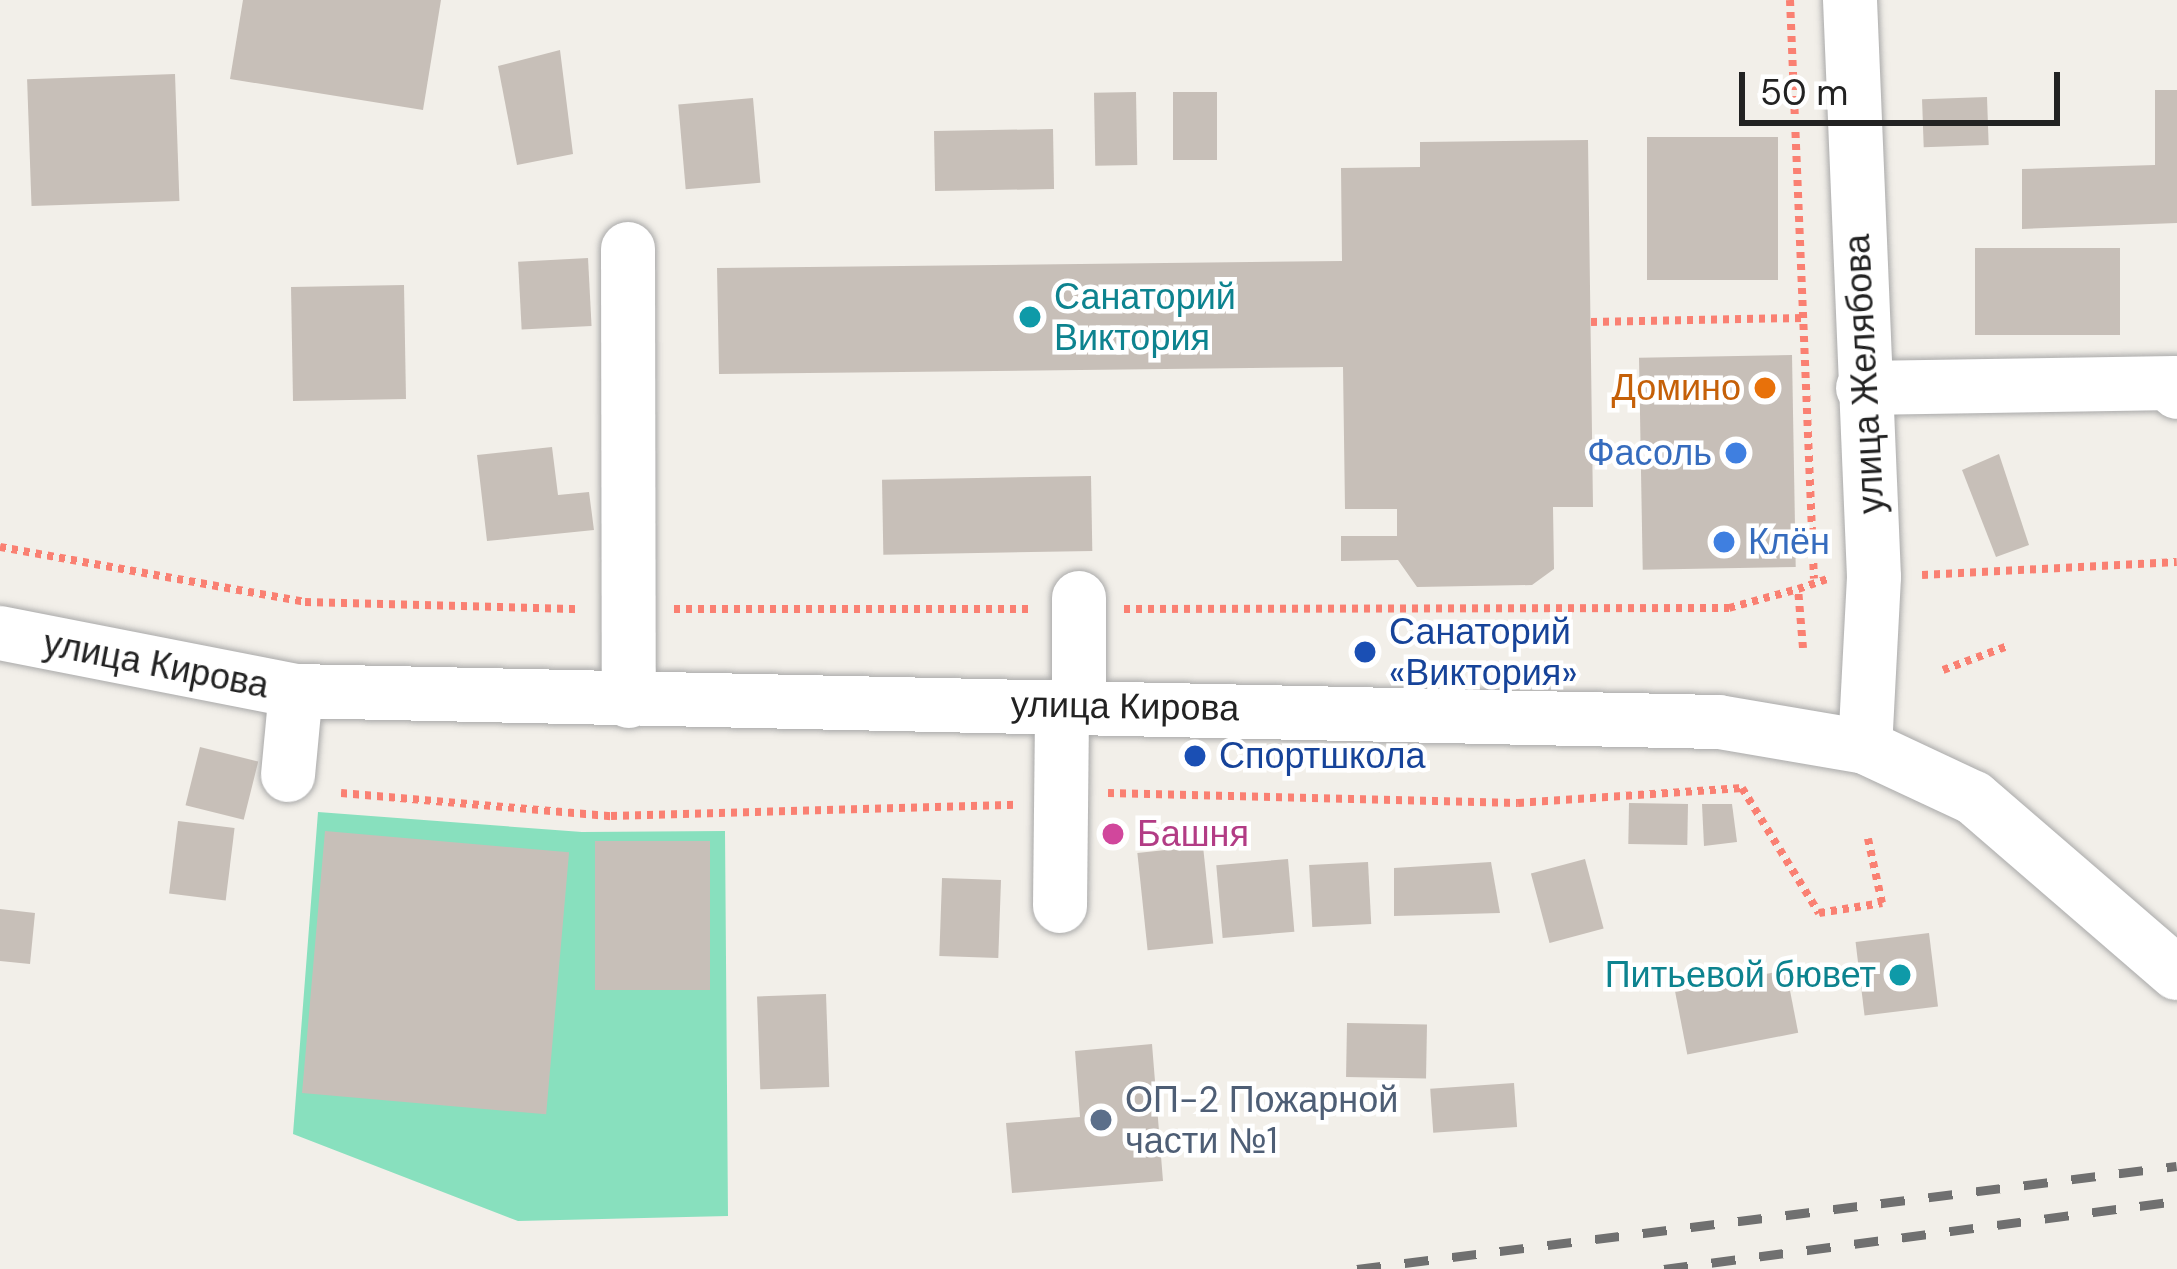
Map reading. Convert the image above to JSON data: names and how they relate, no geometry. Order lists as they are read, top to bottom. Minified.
{"streets":{"street":["улица Желябова","улица Кирова"]},"crossings":[["улица Желябова","улица Кирова"]],"places":["Санаторий Виктория","Домино","Фасоль","Клён","Санаторий «Виктория»","Спортшкола","Башня","Питьевой бювет","ОП-2 Пожарной части №1"],"scale_bar":"50 m"}
